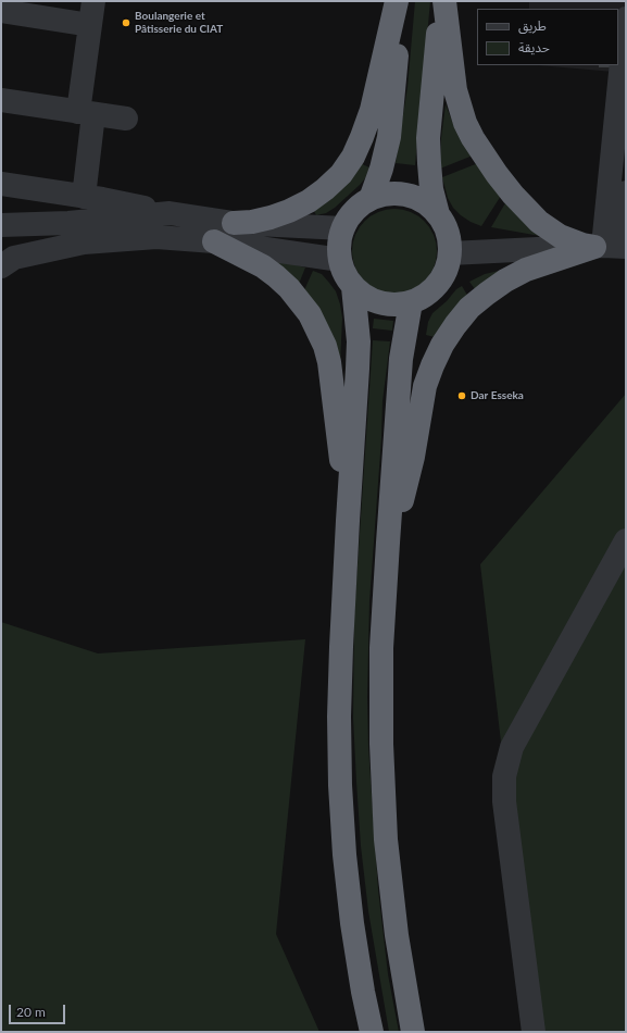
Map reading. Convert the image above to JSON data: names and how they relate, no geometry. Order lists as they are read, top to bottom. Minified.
{"places":["Boulangerie et Pâtisserie du CIAT","Dar Esseka"],"legend":["طريق","حديقة"],"scale_bar":"20 m"}
